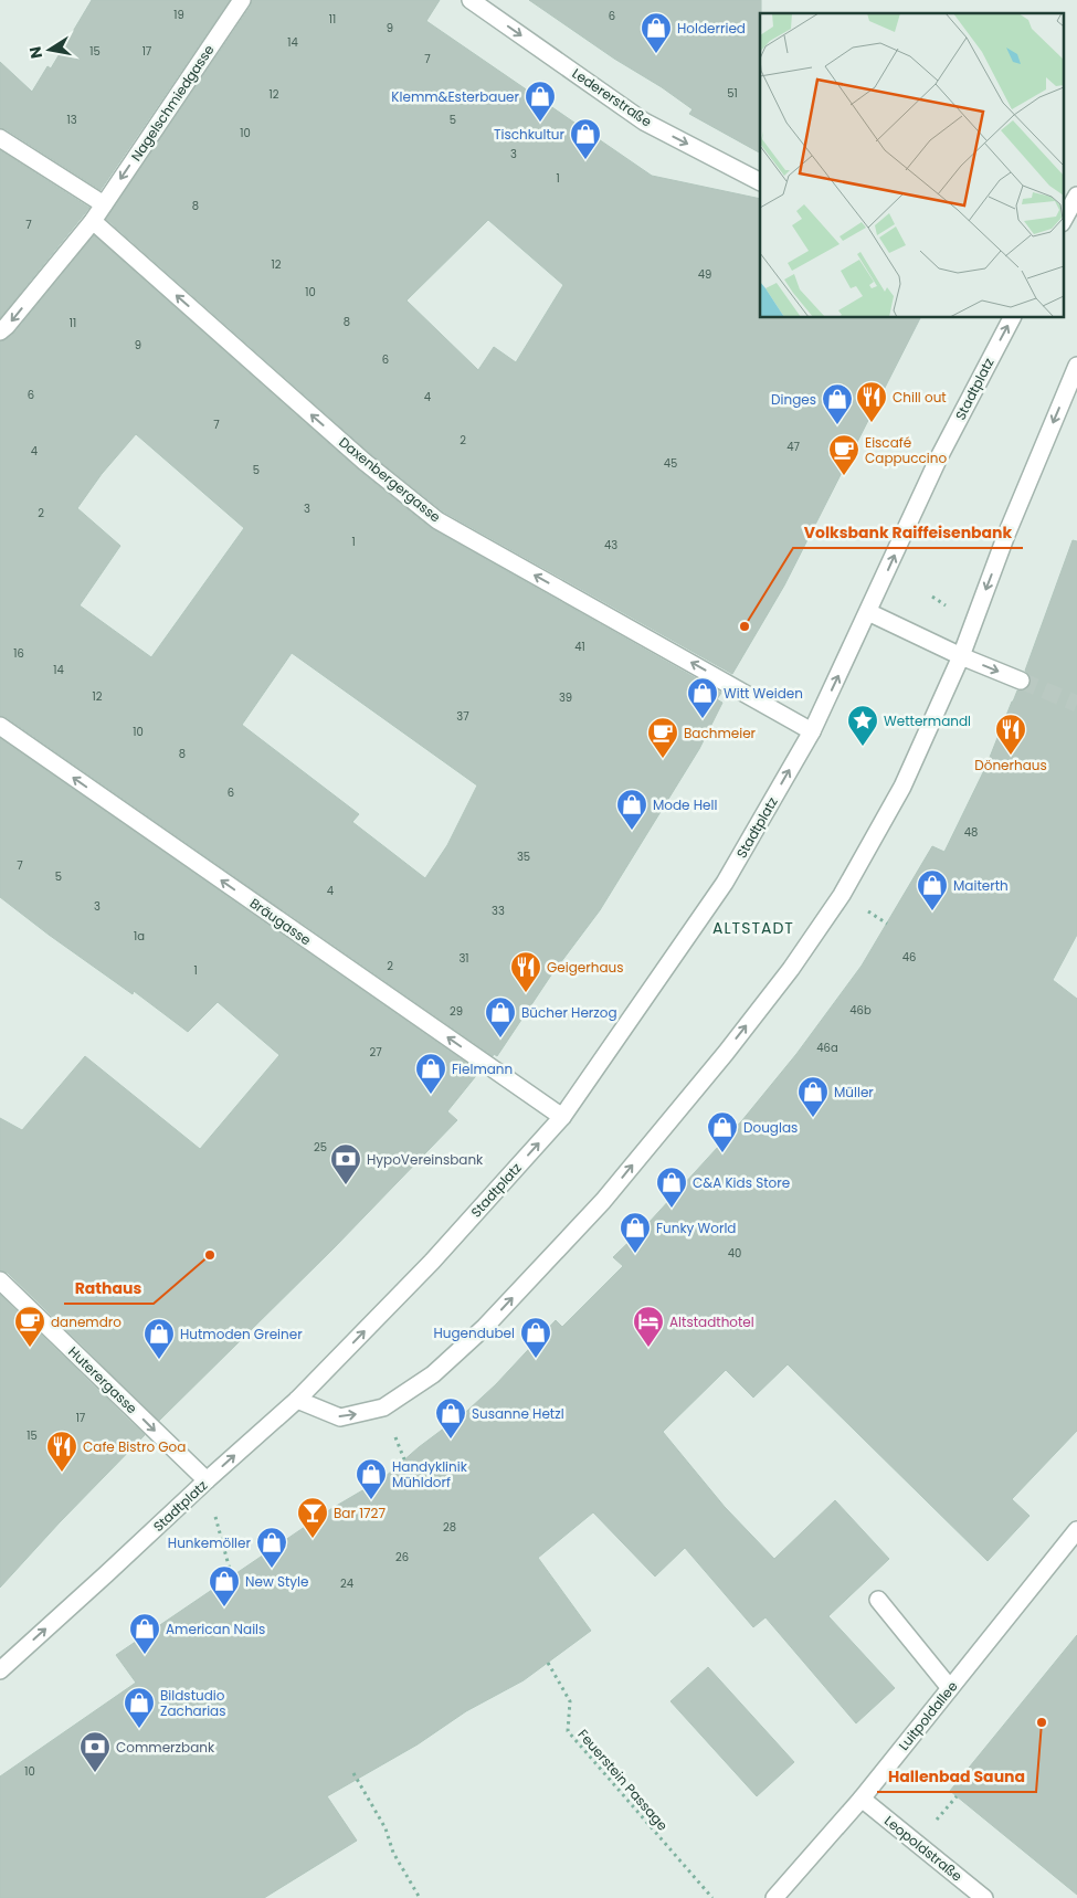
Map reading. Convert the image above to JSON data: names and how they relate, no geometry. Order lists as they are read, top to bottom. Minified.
{"streets":{"street":["Ledererstraße","Nagelschmiedgasse","Stadtplatz","Daxenbergergasse","Bräugasse","Huterergasse","Luitpoldallee","Leopoldstraße"],"path":["Feuerstein Passage"]},"crossings":[["Nagelschmiedgasse","Daxenbergergasse"],["Stadtplatz","Daxenbergergasse"],["Stadtplatz","Bräugasse"],["Stadtplatz","Huterergasse"],["Luitpoldallee","Leopoldstraße"]],"one_way":["Ledererstraße","Nagelschmiedgasse","Daxenbergergasse","Bräugasse","Huterergasse"],"districts":["ALTSTADT"],"places":{"shop":["Holderried","Klemm&Esterbauer","Tischkultur","Dinges","Witt Weiden","Mode Hell","Maiterth","Bücher Herzog","Fielmann","Müller","Douglas","C&A Kids Store","Funky World","Hugendubel","Hutmoden Greiner","Susanne Hetzl","Handyklinik Mühldorf","Hunkemöller","New Style","American Nails","Bildstudio Zacharias"],"restaurant":["Chill out","Dönerhaus","Geigerhaus","Cafe Bistro Goa"],"cafe":["Eiscafé Cappuccino","Bachmeier","danemdro"],"other":["Volksbank Raiffeisenbank","Rathaus","Hallenbad Sauna"],"place":["Wettermandl"],"bank":["HypoVereinsbank","Commerzbank"],"hotel":["Altstadthotel"],"bar":["Bar 1727"]},"house_numbers":["19","6","11","9","14","15","17","7","51","12","13","5","10","3","1","8","7","12","49","10","8","11","9","6","6","4","7","2","47","4","45","5","3","2","1","43","41","16","14","12","39","37","10","8","6","48","35","7","5","4","3","33","1a","46","31","2","1","46b","29","46a","27","25","40","17","15","28","26","24","10"],"north":"left"}
